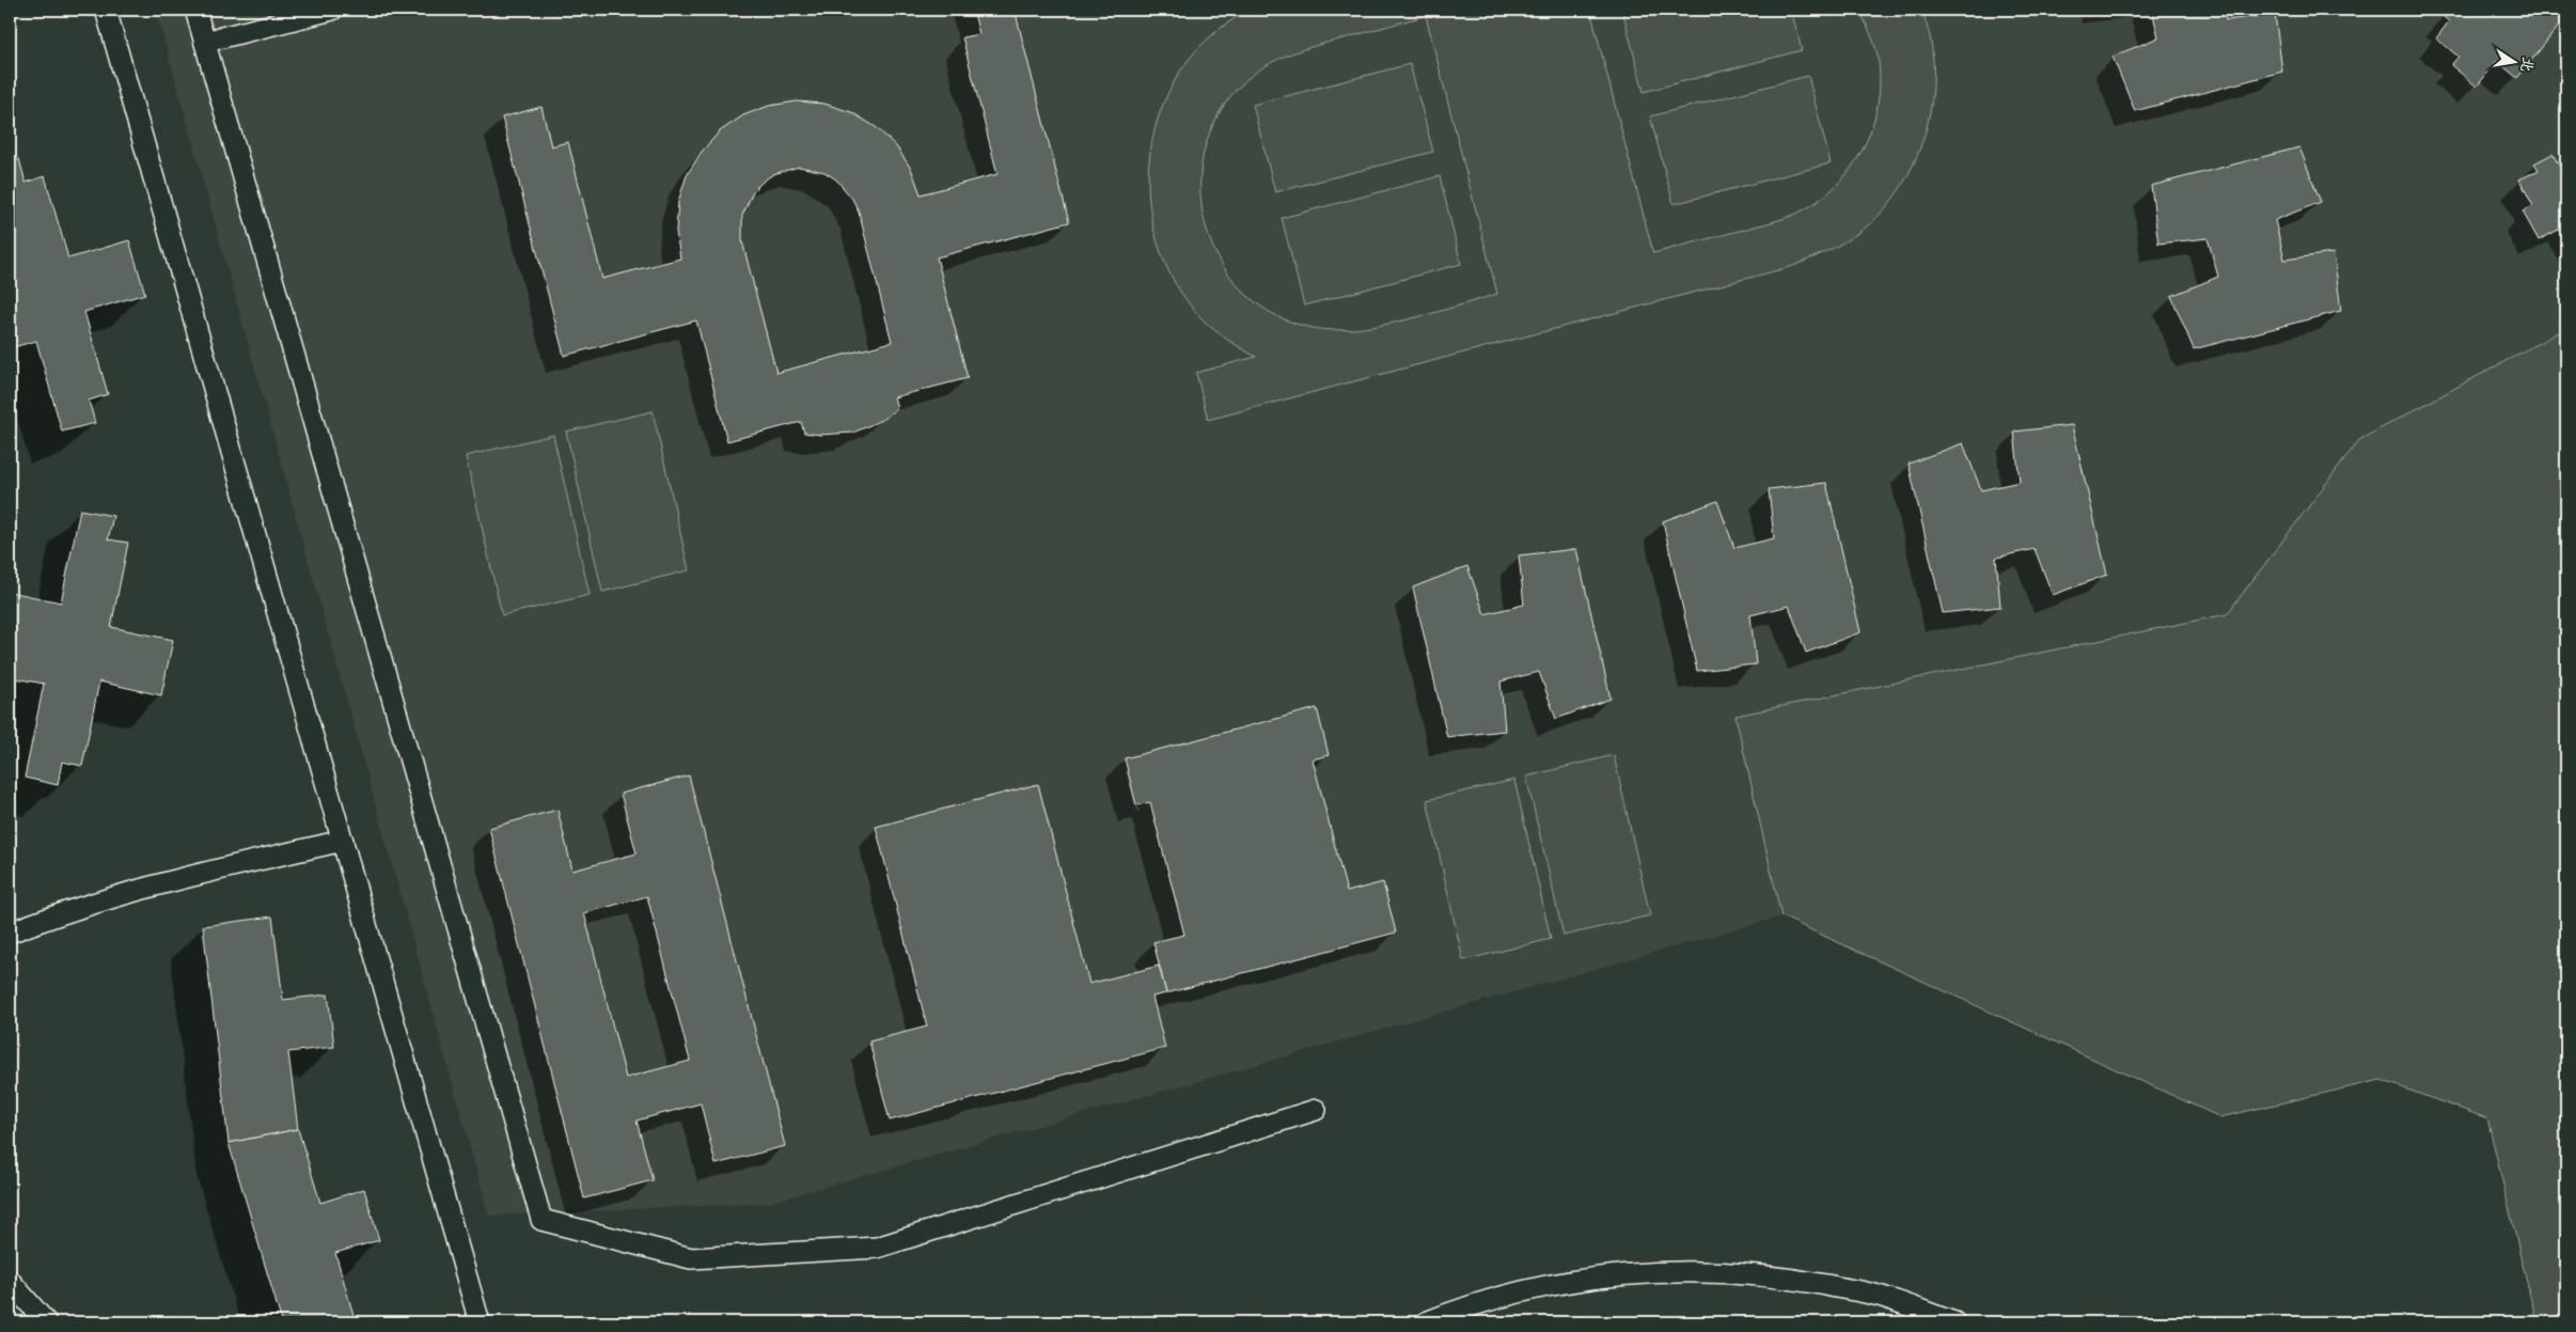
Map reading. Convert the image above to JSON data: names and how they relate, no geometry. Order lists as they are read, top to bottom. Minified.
{"north":"right"}
